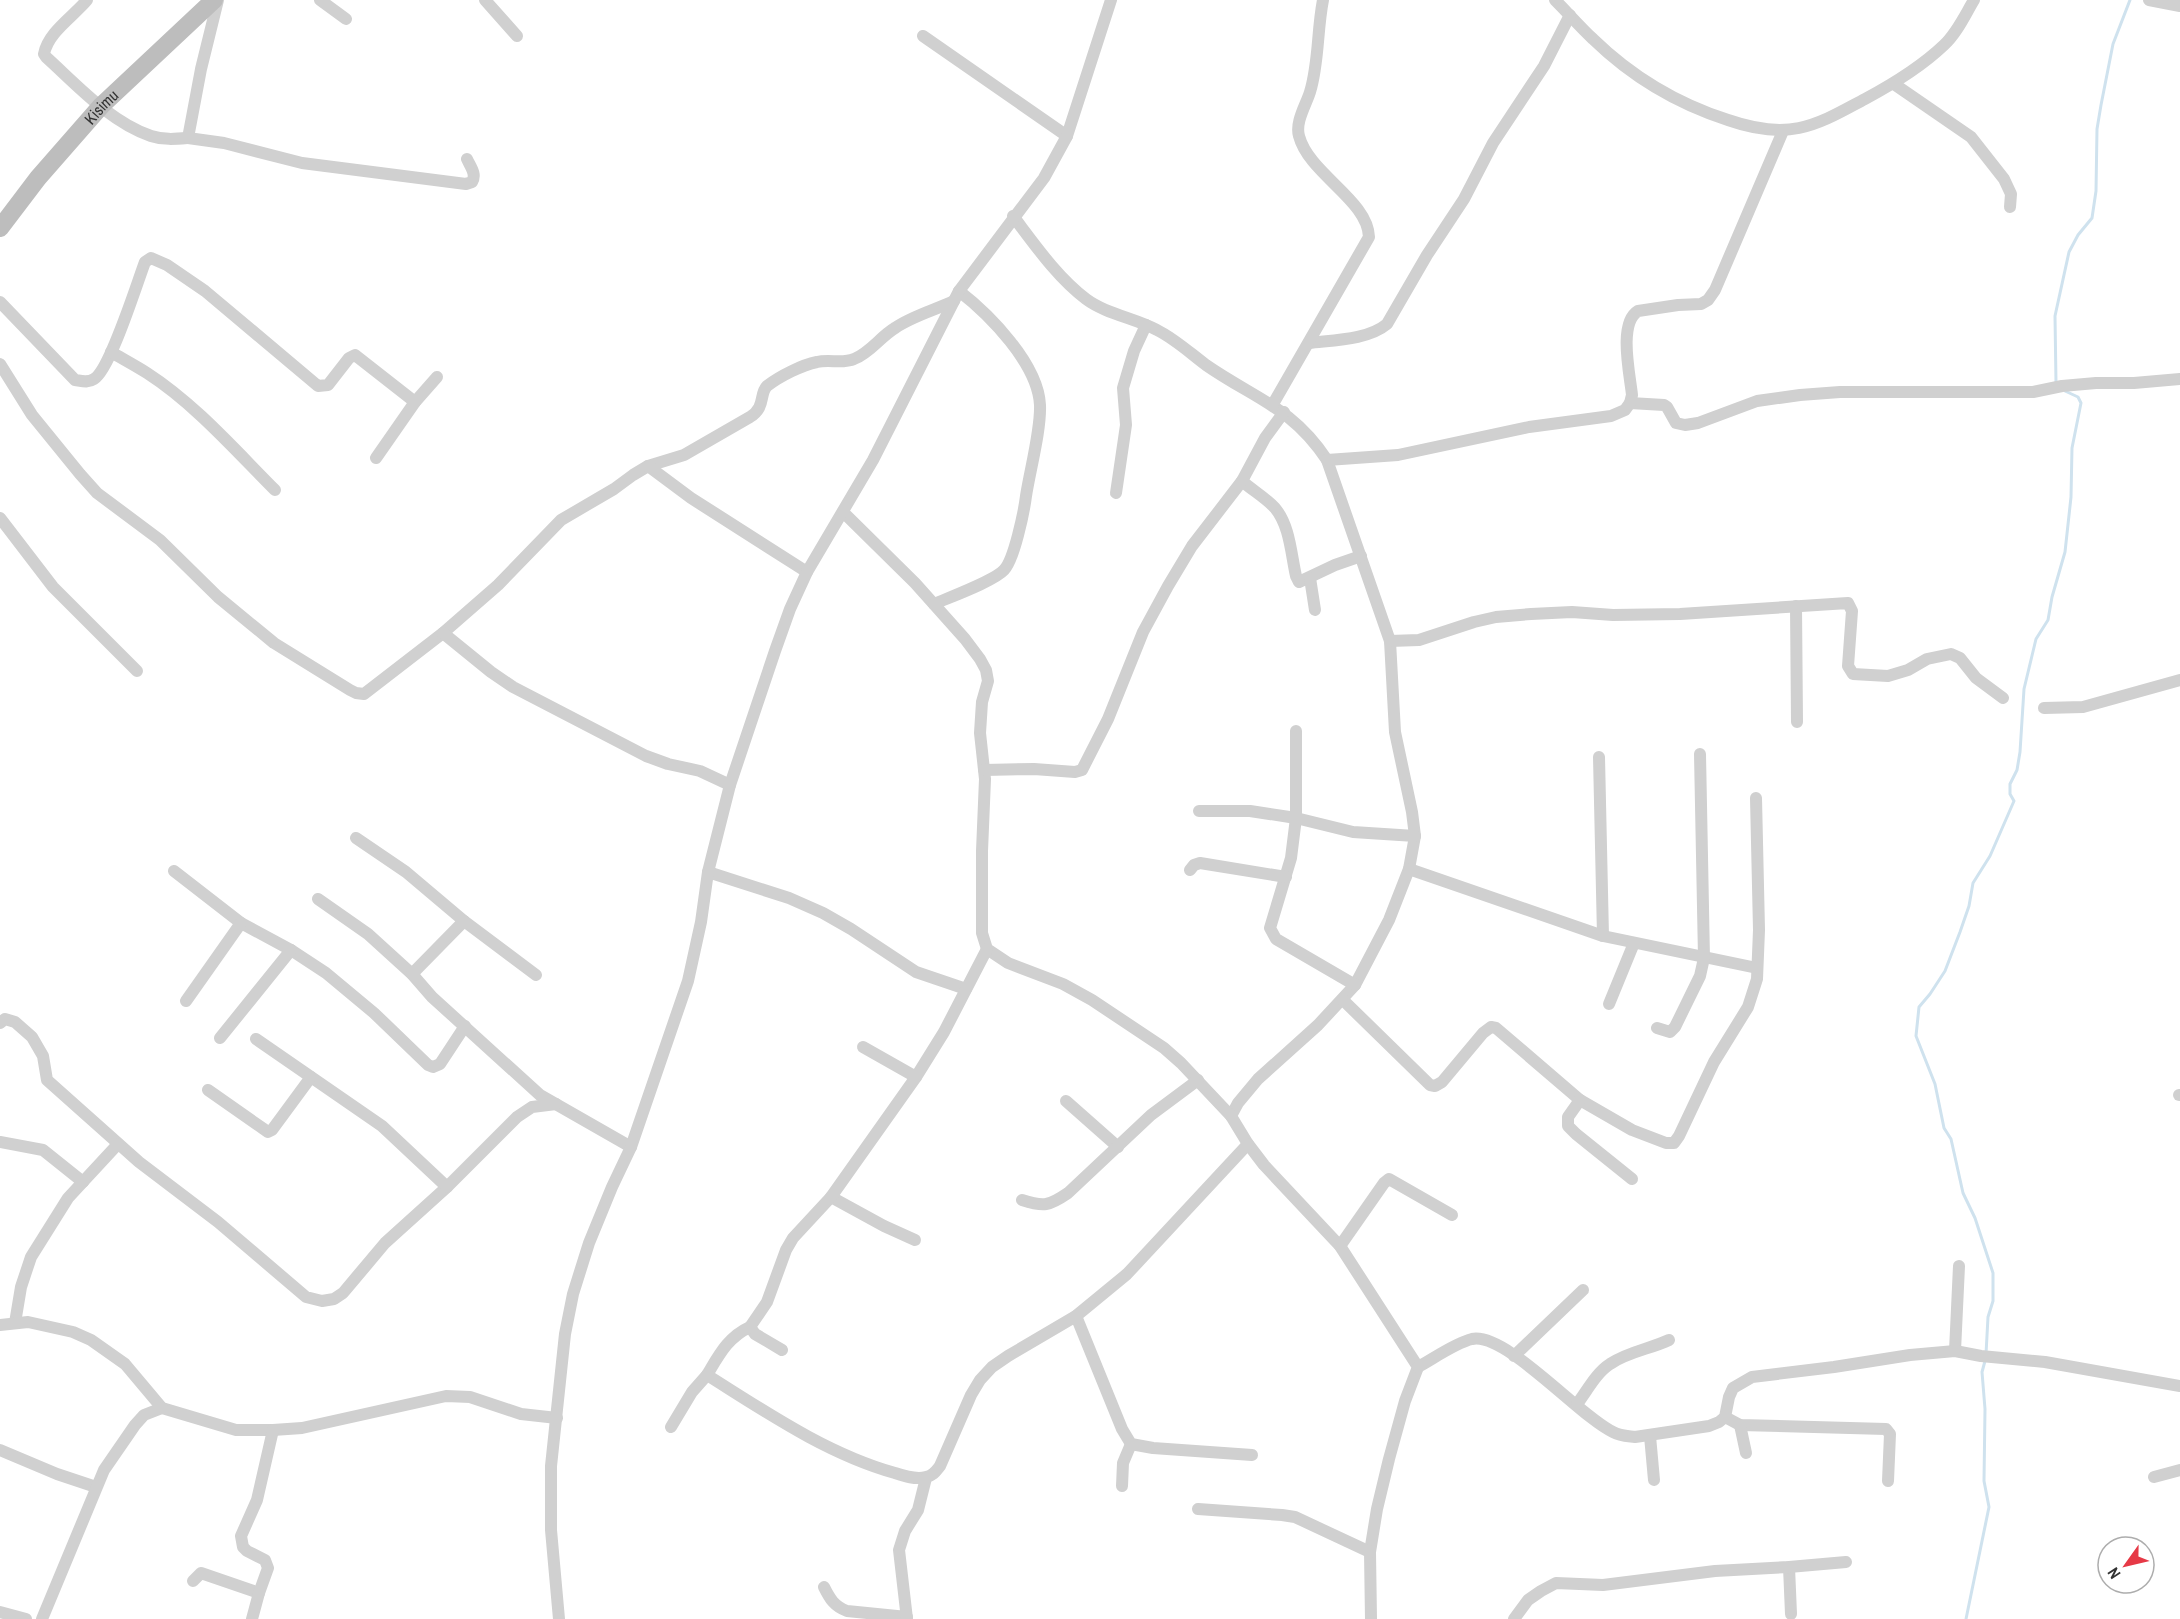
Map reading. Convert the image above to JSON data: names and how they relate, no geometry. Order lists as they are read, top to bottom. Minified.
{"streets":{"street":["Kisimu"]},"north":"bottom left"}
